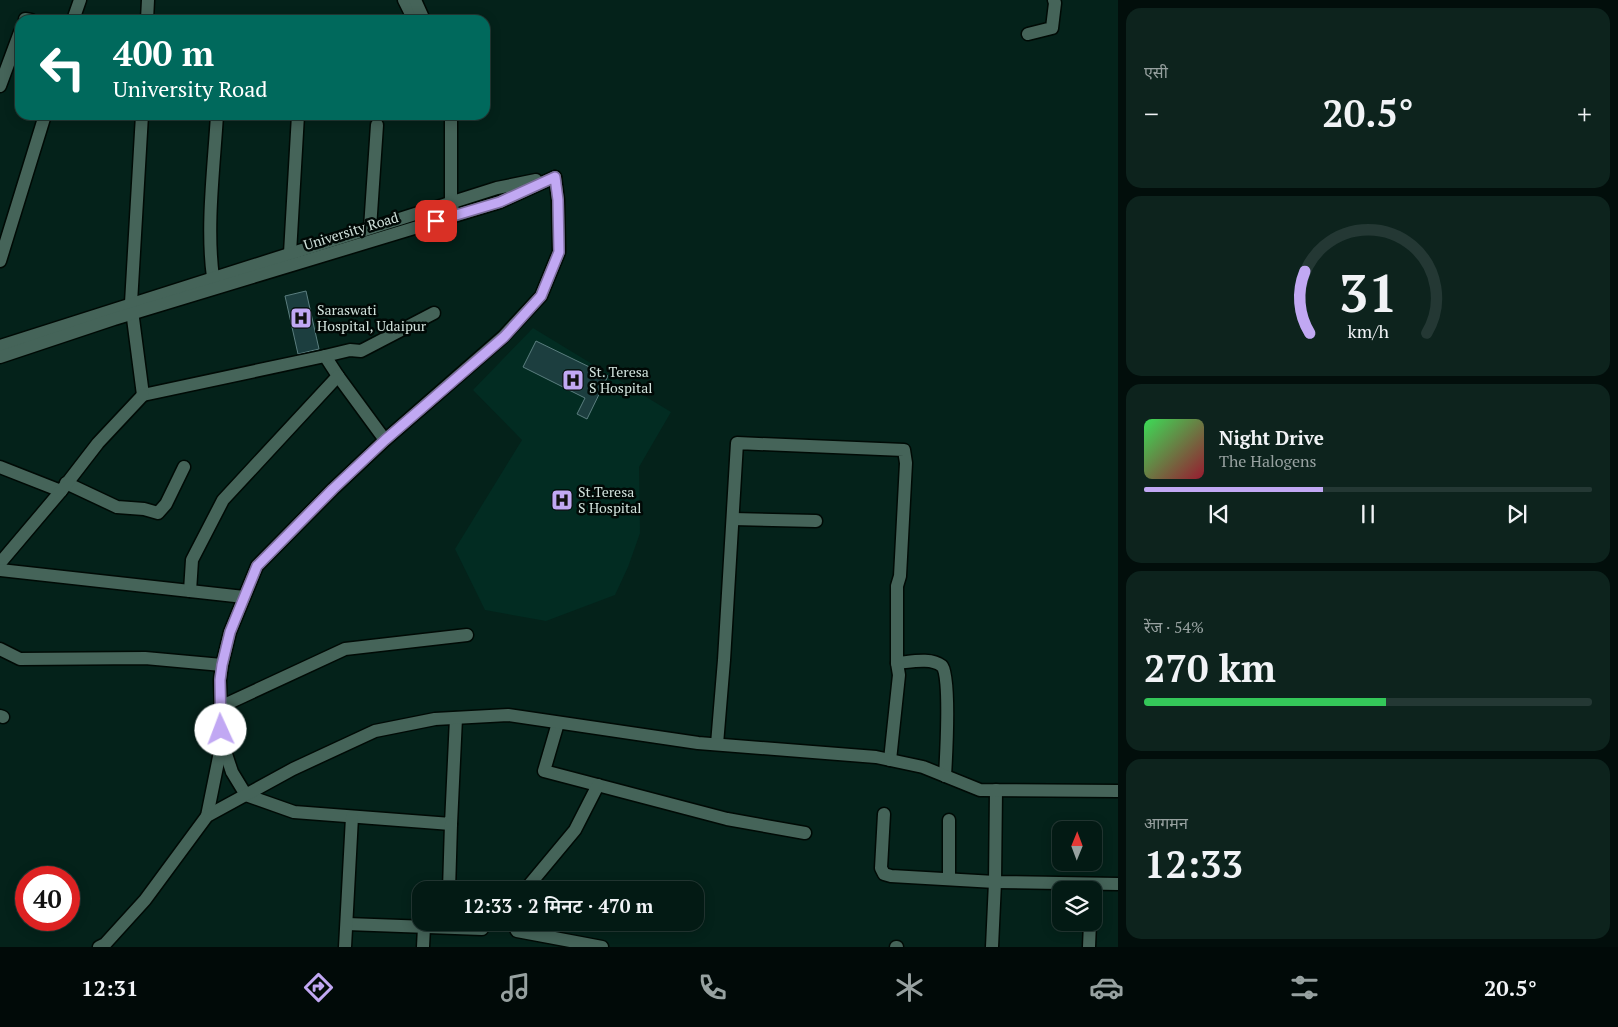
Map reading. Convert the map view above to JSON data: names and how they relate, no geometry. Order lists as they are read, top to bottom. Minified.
{"streets":{"street":["University Road"]},"places":{"hospital":["Saraswati Hospital, Udaipur","St. Teresa S Hospital","St.Teresa S Hospital"]},"north":"top","page":{"tile":["एसी",["रेंज · 54%","270 km"],["आगमन","12:33"]],"turn":["400 m","University Road"],"heat":["−","20.5°","+"],"song":["Night Drive","The Halogens"],"limit":"40","trip":"12:33 · 2 मिनट · 470 m","tabs":["12:31","20.5°"],"gauge":["31","km/h"]}}
